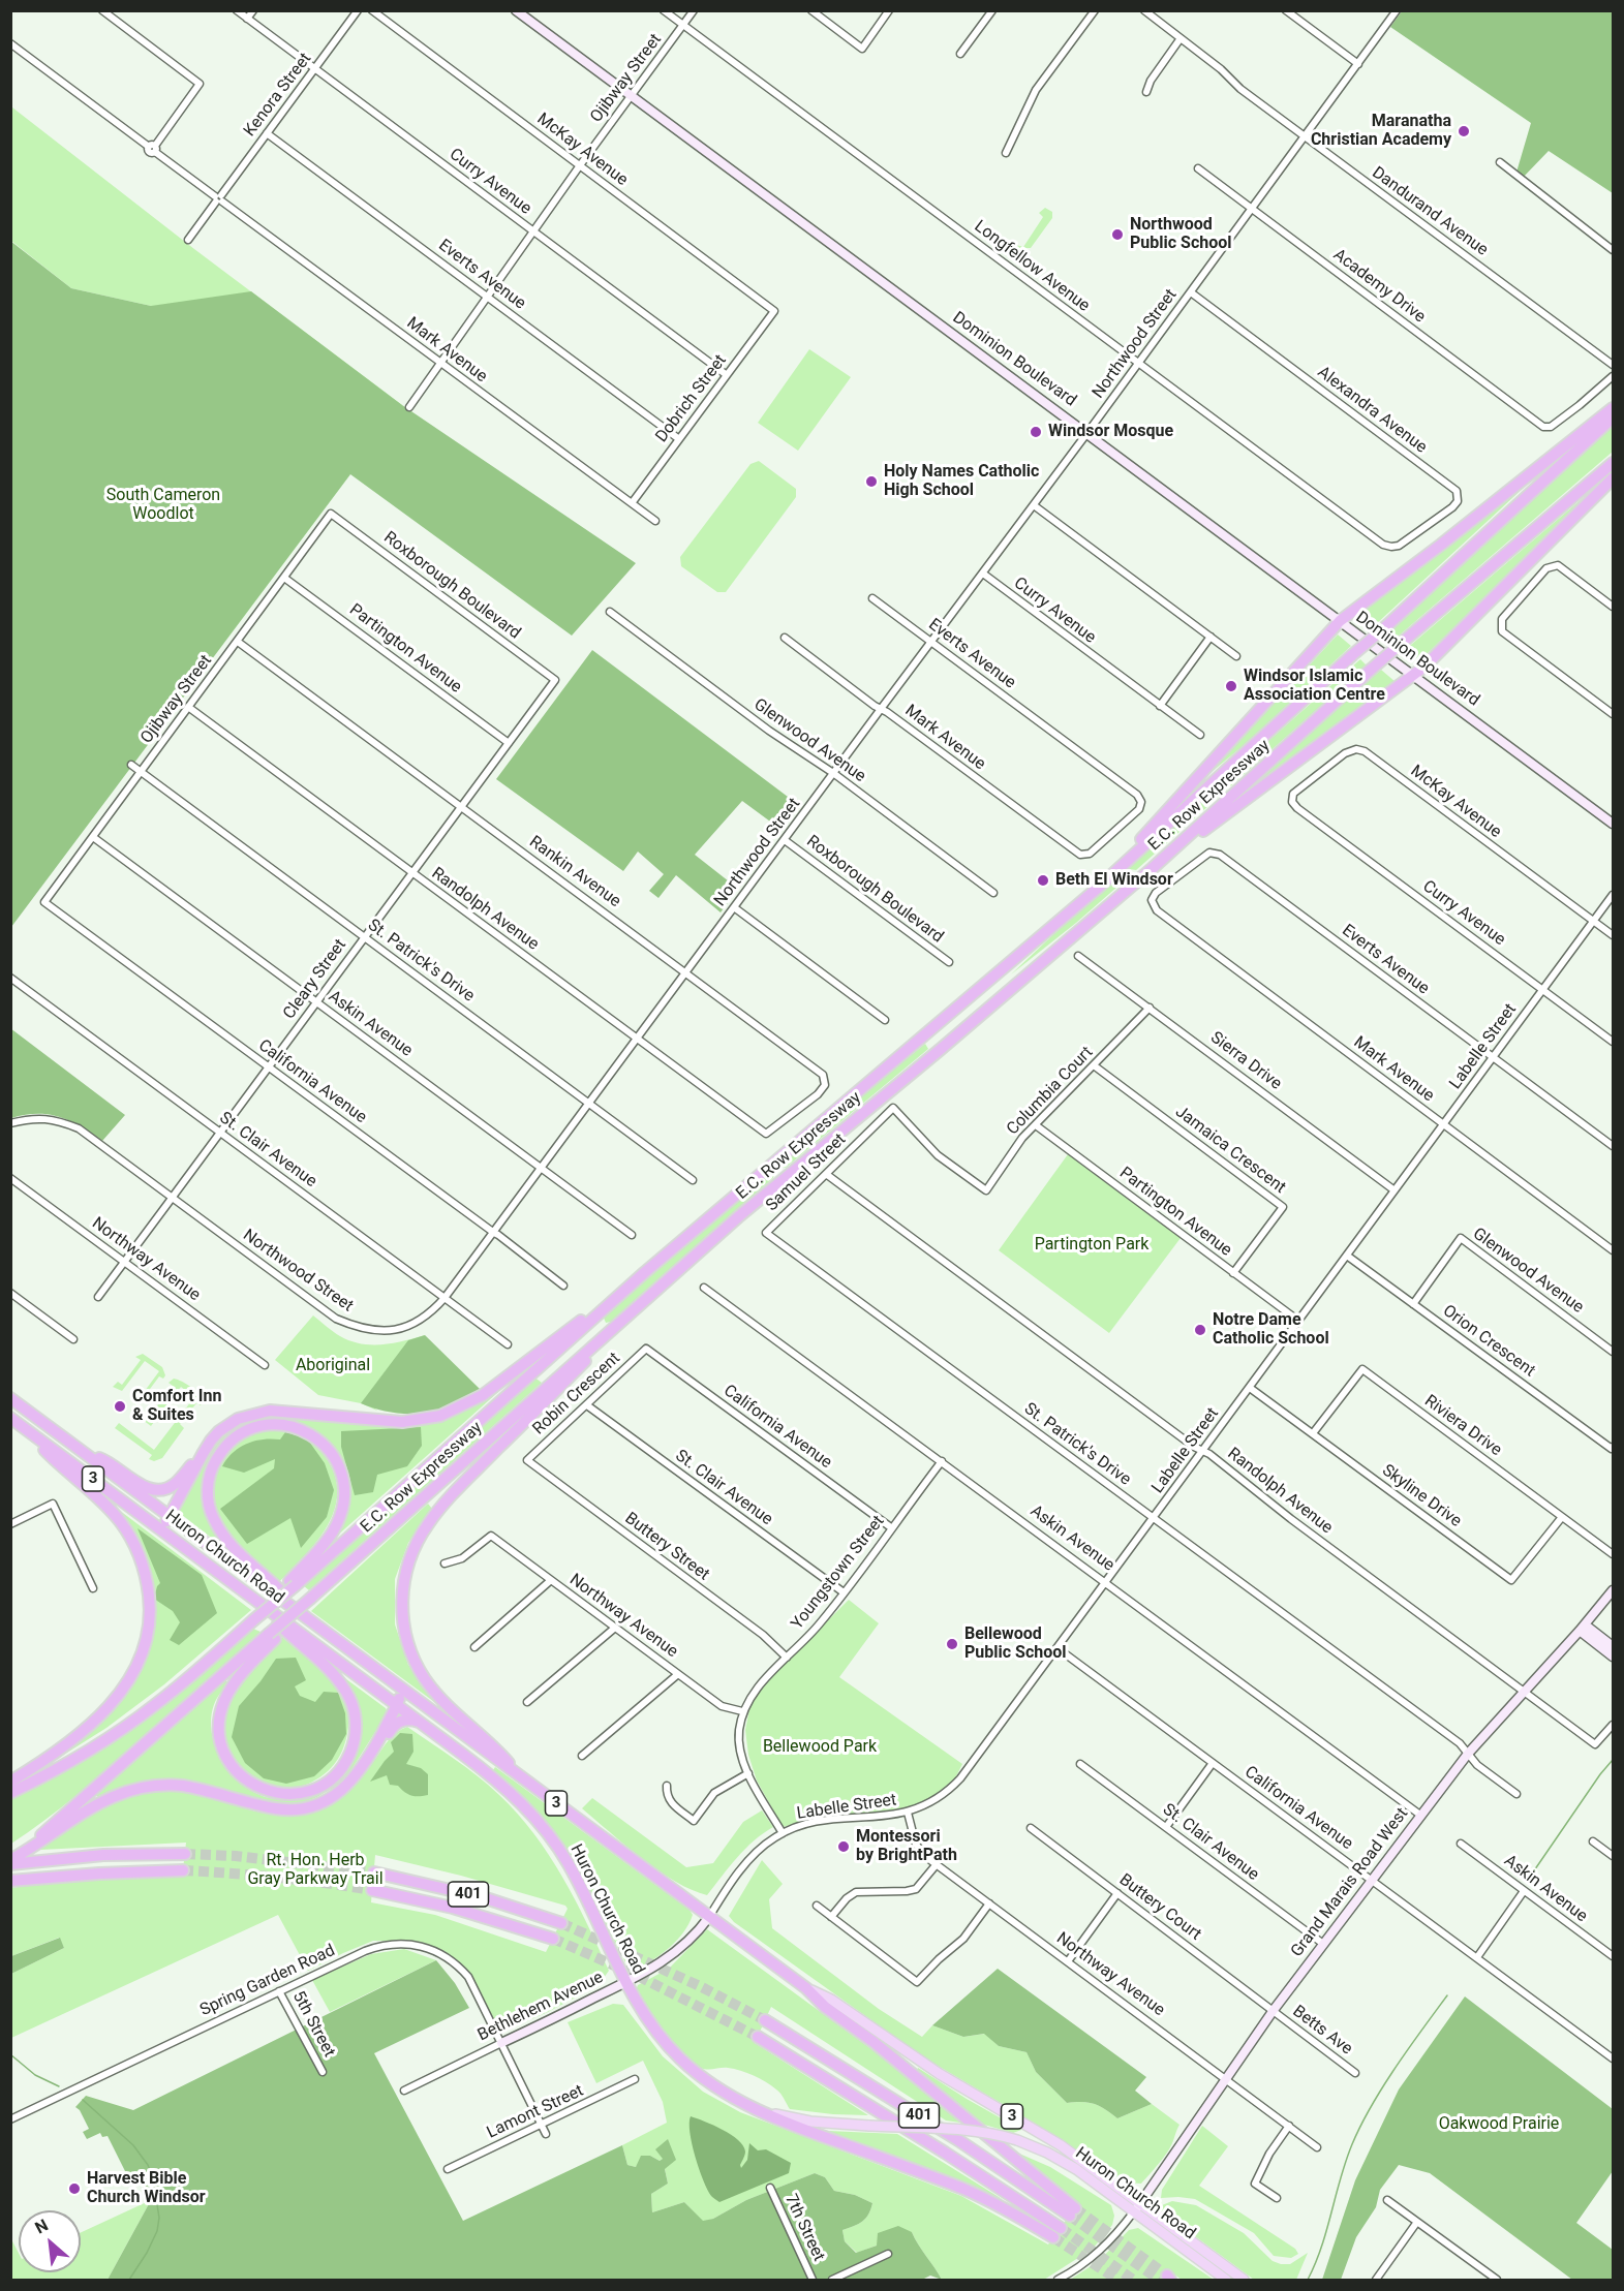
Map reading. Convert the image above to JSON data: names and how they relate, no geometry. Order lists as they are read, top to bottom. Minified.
{"streets":{"highway":["E.C. Row Expressway","3","Huron Church Road","401"],"street":["Ojibway Street","Kenora Street","McKay Avenue","Curry Avenue","Dandurand Avenue","Longfellow Avenue","Everts Avenue","Academy Drive","Northwood Street","Mark Avenue","Dominion Boulevard","Dobrich Street","Alexandra Avenue","Roxborough Boulevard","Partington Avenue","Glenwood Avenue","Rankin Avenue","Randolph Avenue","St. Patrick's Drive","Cleary Street","Askin Avenue","Labelle Street","Sierra Drive","California Avenue","Columbia Court","St. Clair Avenue","Jamaica Crescent","Samuel Street","Northway Avenue","Orion Crescent","Robin Crescent","Riviera Drive","Skyline Drive","Buttery Street","Youngstown Street","Grand Marais Road West","Buttery Court","Spring Garden Road","Bethlehem Avenue","5th Street","Betts Ave","Lamont Street","7th Street"]},"crossings":[["Ojibway Street","McKay Avenue"],["Ojibway Street","Curry Avenue"],["Ojibway Street","Longfellow Avenue"],["Ojibway Street","Everts Avenue"],["Ojibway Street","Mark Avenue"],["Ojibway Street","Dominion Boulevard"],["Ojibway Street","Roxborough Boulevard"],["Ojibway Street","Partington Avenue"],["Ojibway Street","Rankin Avenue"],["Ojibway Street","Randolph Avenue"],["Ojibway Street","St. Patrick's Drive"],["Ojibway Street","Askin Avenue"],["Ojibway Street","California Avenue"],["Kenora Street","Curry Avenue"],["Kenora Street","Everts Avenue"],["Kenora Street","Mark Avenue"],["McKay Avenue","Curry Avenue"],["McKay Avenue","Dobrich Street"],["McKay Avenue","Labelle Street"],["Curry Avenue","Northwood Street"],["Curry Avenue","Dobrich Street"],["Curry Avenue","Labelle Street"],["Dandurand Avenue","Northwood Street"],["Longfellow Avenue","Northwood Street"],["Longfellow Avenue","Alexandra Avenue"],["Everts Avenue","Northwood Street"],["Everts Avenue","Mark Avenue"],["Everts Avenue","Dobrich Street"],["Everts Avenue","Labelle Street"],["Academy Drive","Northwood Street"],["Northwood Street","Mark Avenue"],["Northwood Street","Dominion Boulevard"],["Northwood Street","Alexandra Avenue"],["Northwood Street","Roxborough Boulevard"],["Northwood Street","Glenwood Avenue"],["Northwood Street","Rankin Avenue"],["Northwood Street","Randolph Avenue"],["Northwood Street","St. Patrick's Drive"],["Northwood Street","Cleary Street"],["Northwood Street","Askin Avenue"],["Northwood Street","California Avenue"],["Northwood Street","St. Clair Avenue"],["Mark Avenue","Dobrich Street"],["Mark Avenue","Labelle Street"],["Roxborough Boulevard","Cleary Street"],["Partington Avenue","Cleary Street"],["Partington Avenue","Labelle Street"],["Partington Avenue","Columbia Court"],["Partington Avenue","Jamaica Crescent"],["Glenwood Avenue","Orion Crescent"],["E.C. Row Expressway","Huron Church Road"],["Rankin Avenue","Randolph Avenue"],["Rankin Avenue","Cleary Street"],["Randolph Avenue","Cleary Street"],["Randolph Avenue","Labelle Street"],["Randolph Avenue","Samuel Street"],["Randolph Avenue","Grand Marais Road West"],["St. Patrick's Drive","Cleary Street"],["St. Patrick's Drive","Labelle Street"],["St. Patrick's Drive","Samuel Street"],["St. Patrick's Drive","Grand Marais Road West"],["Cleary Street","Askin Avenue"],["Cleary Street","California Avenue"],["Cleary Street","St. Clair Avenue"],["Cleary Street","Northway Avenue"],["Askin Avenue","Labelle Street"],["Askin Avenue","Youngstown Street"],["Askin Avenue","Grand Marais Road West"],["Labelle Street","Sierra Drive"],["Labelle Street","California Avenue"],["Labelle Street","Northway Avenue"],["Labelle Street","Orion Crescent"],["Labelle Street","Skyline Drive"],["Labelle Street","Huron Church Road"],["Labelle Street","Youngstown Street"],["Labelle Street","Bethlehem Avenue"],["Sierra Drive","Columbia Court"],["California Avenue","Robin Crescent"],["California Avenue","Youngstown Street"],["California Avenue","Grand Marais Road West"],["Columbia Court","Jamaica Crescent"],["Columbia Court","Samuel Street"],["St. Clair Avenue","Robin Crescent"],["St. Clair Avenue","Youngstown Street"],["St. Clair Avenue","Grand Marais Road West"],["Northway Avenue","Youngstown Street"],["Northway Avenue","Grand Marais Road West"],["Robin Crescent","Buttery Street"],["Riviera Drive","Skyline Drive"],["Buttery Street","Youngstown Street"],["Huron Church Road","Grand Marais Road West"],["Huron Church Road","401"],["Huron Church Road","Bethlehem Avenue"],["Grand Marais Road West","Buttery Court"],["Grand Marais Road West","Betts Ave"],["Buttery Court","Betts Ave"],["Spring Garden Road","Bethlehem Avenue"],["Spring Garden Road","5th Street"],["Spring Garden Road","Lamont Street"]],"parks":["South Cameron Woodlot","Partington Park","Aboriginal","Bellewood Park","Rt. Hon. Herb Gray Parkway Trail","Oakwood Prairie"],"places":["Maranatha Christian Academy","Northwood Public School","Windsor Mosque","Holy Names Catholic High School","Windsor Islamic Association Centre","Beth El Windsor","Notre Dame Catholic School","Comfort Inn & Suites","Bellewood Public School","Montessori by BrightPath","Harvest Bible Church Windsor"],"north":"top left"}
